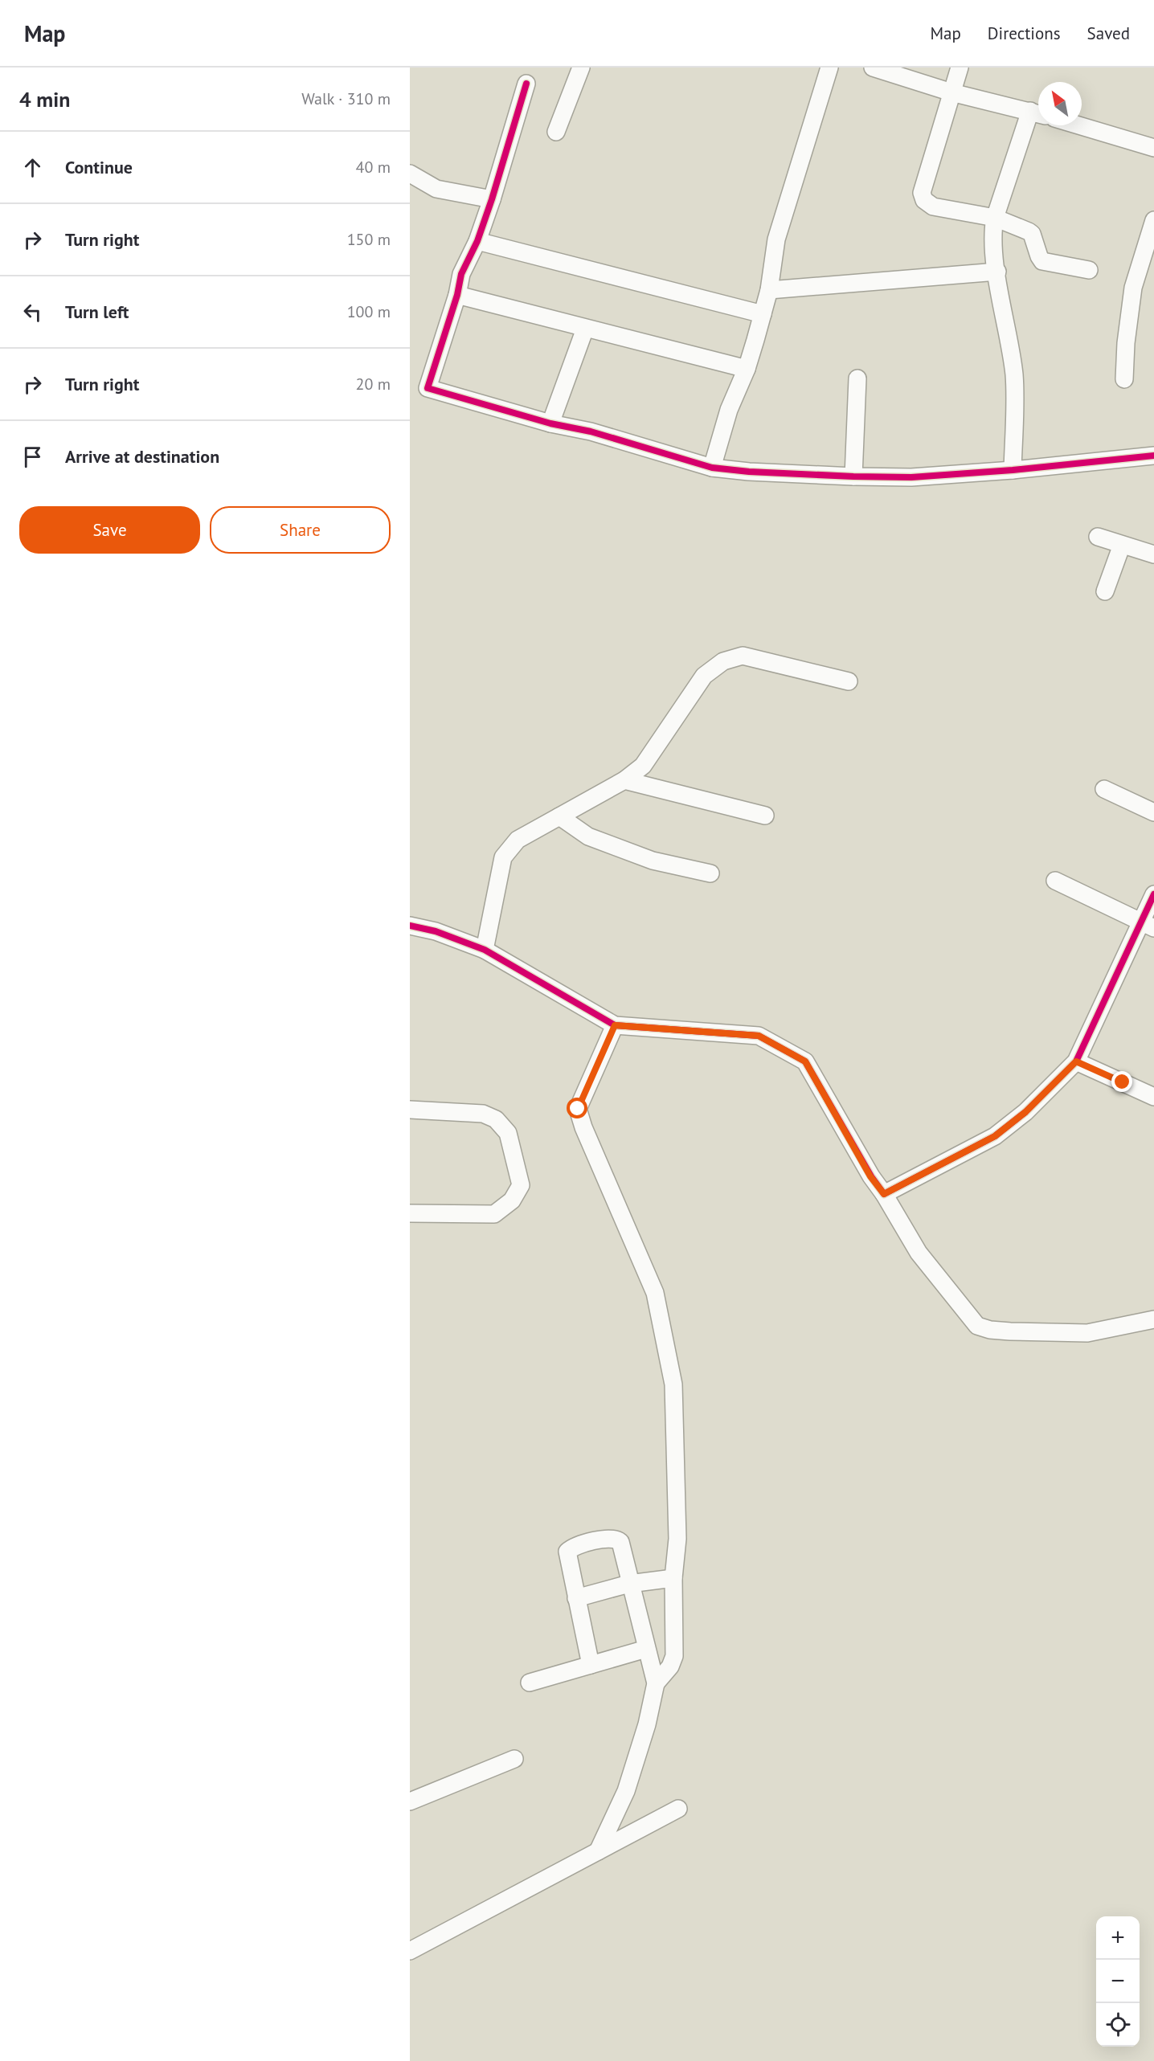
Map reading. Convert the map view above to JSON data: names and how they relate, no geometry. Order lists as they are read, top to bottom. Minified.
{"north":"top left","page":{"header":"Map","nav":["Map","Directions","Saved"],"heading":["4 min","Walk · 310 m"],"list":[["Continue","40 m"],["Turn right","150 m"],["Turn left","100 m"],["Turn right","20 m"],"Arrive at destination"],"buttons":["Save","Share"],"map_buttons":["+","−"]}}
